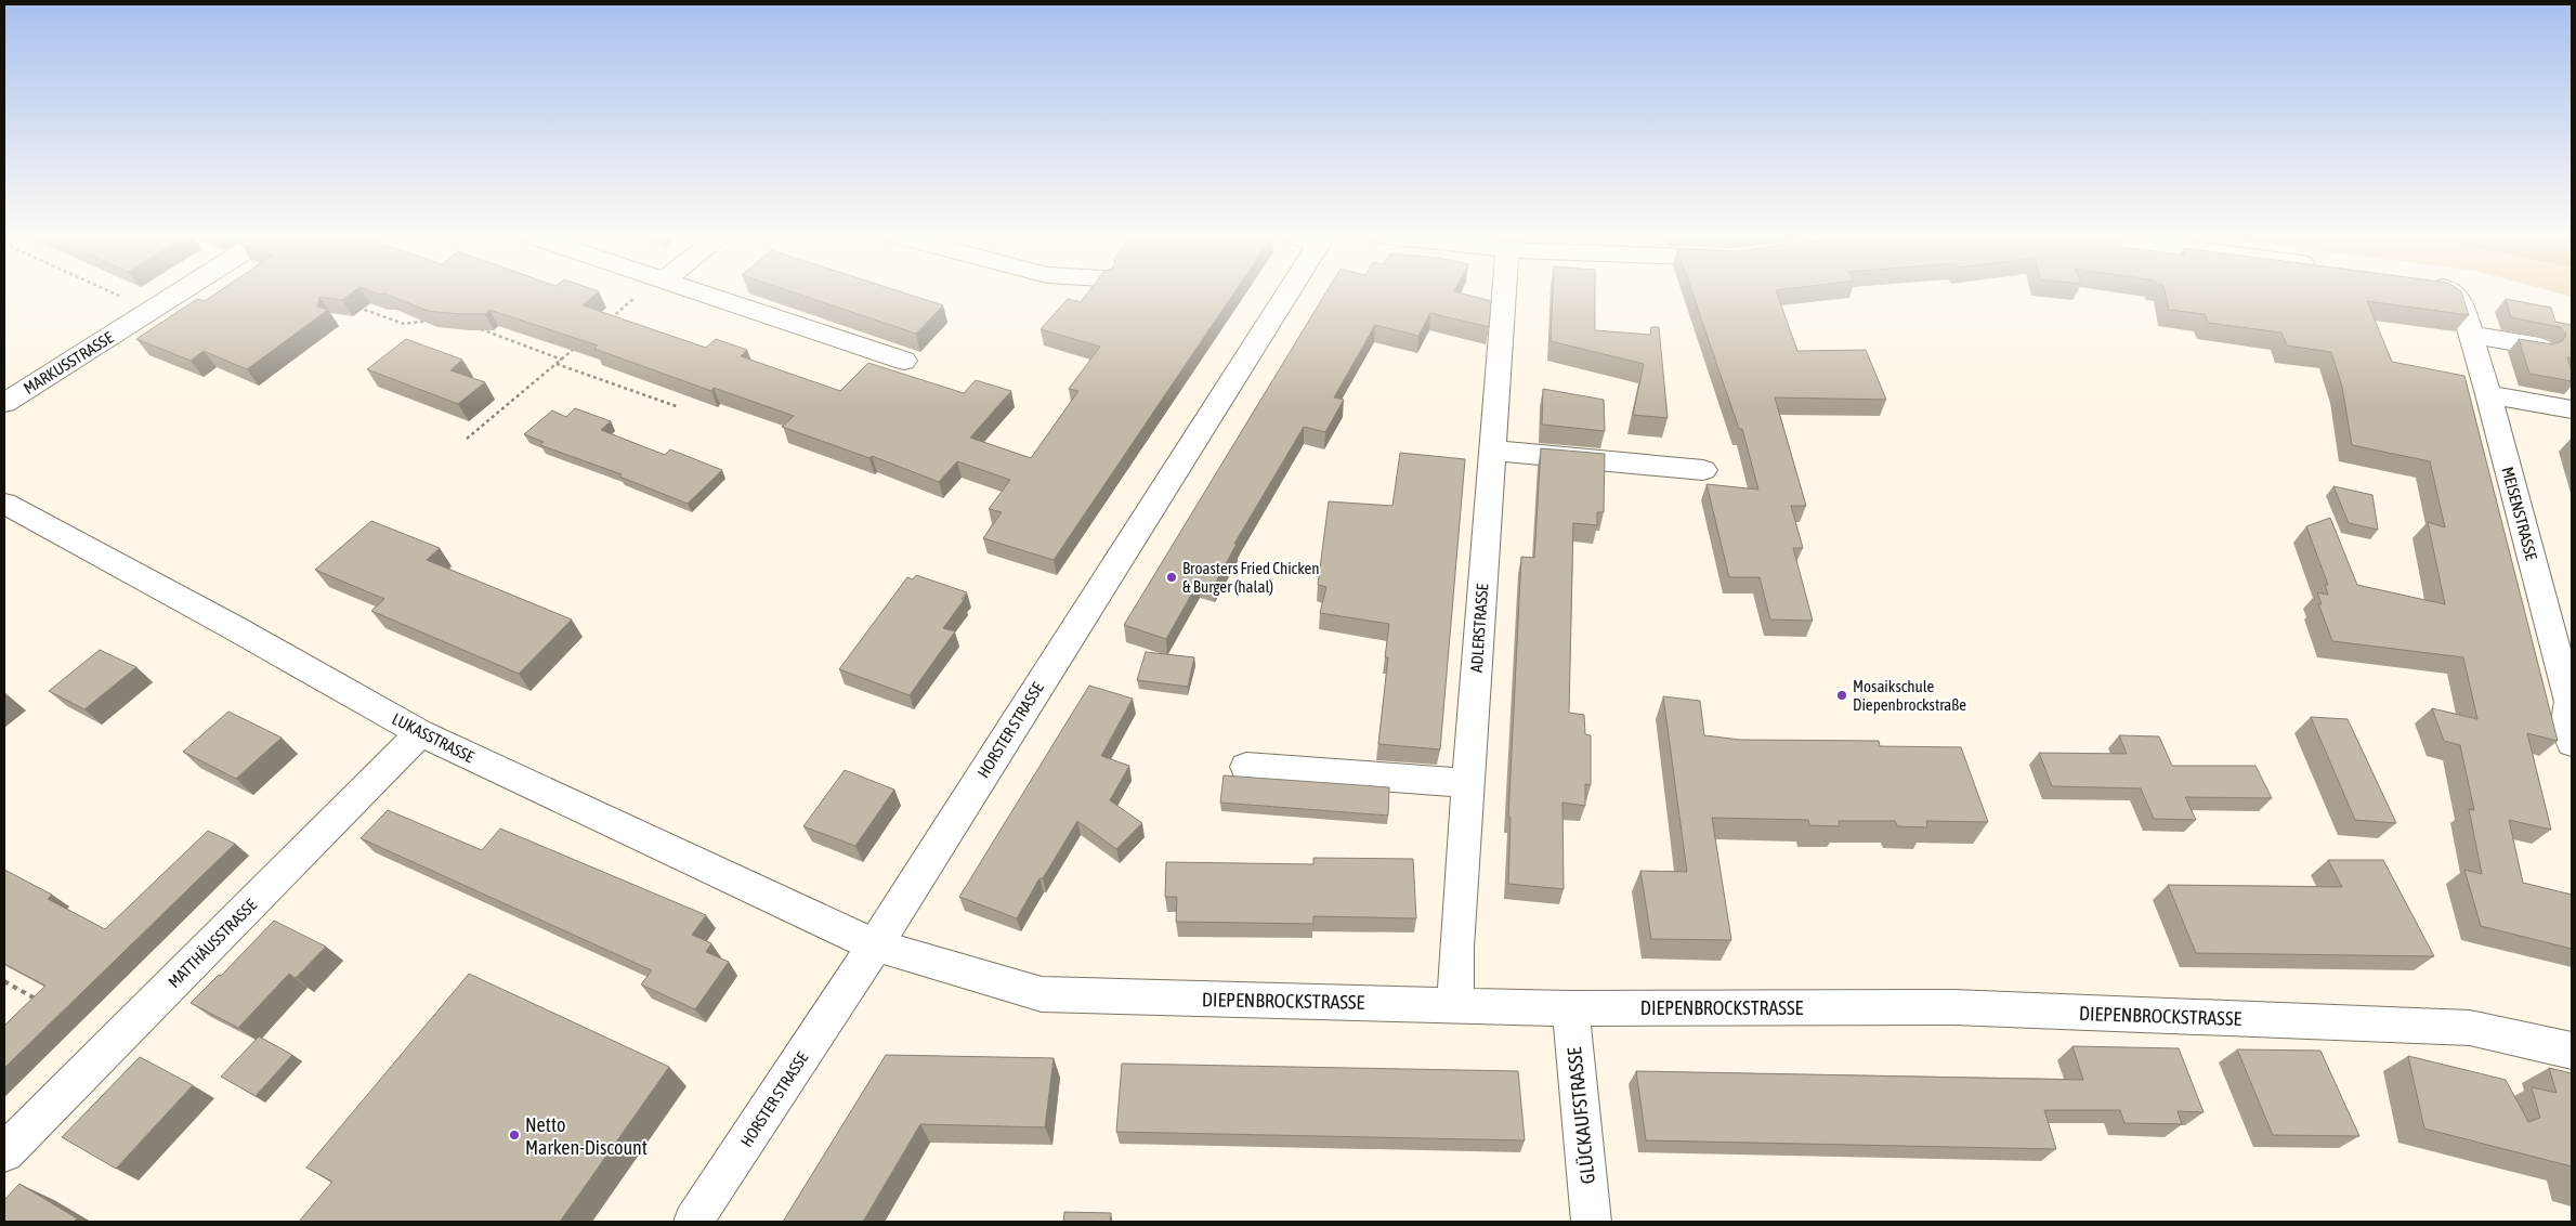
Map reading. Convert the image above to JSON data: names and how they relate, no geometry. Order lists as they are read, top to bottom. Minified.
{"streets":{"street":["MARKUSSTRASSE","MEISENSTRASSE","ADLERSTRASSE","HORSTER STRASSE","LUKASSTRASSE","MATTHÄUSSTRASSE","DIEPENBROCKSTRASSE","GLÜCKAUFSTRASSE"]},"crossings":[["ADLERSTRASSE","DIEPENBROCKSTRASSE"],["HORSTER STRASSE","LUKASSTRASSE"],["HORSTER STRASSE","DIEPENBROCKSTRASSE"],["LUKASSTRASSE","MATTHÄUSSTRASSE"],["LUKASSTRASSE","DIEPENBROCKSTRASSE"],["DIEPENBROCKSTRASSE","GLÜCKAUFSTRASSE"]],"places":["Broasters Fried Chicken & Burger (halal)","Mosaikschule Diepenbrockstraße","Netto Marken-Discount"]}
